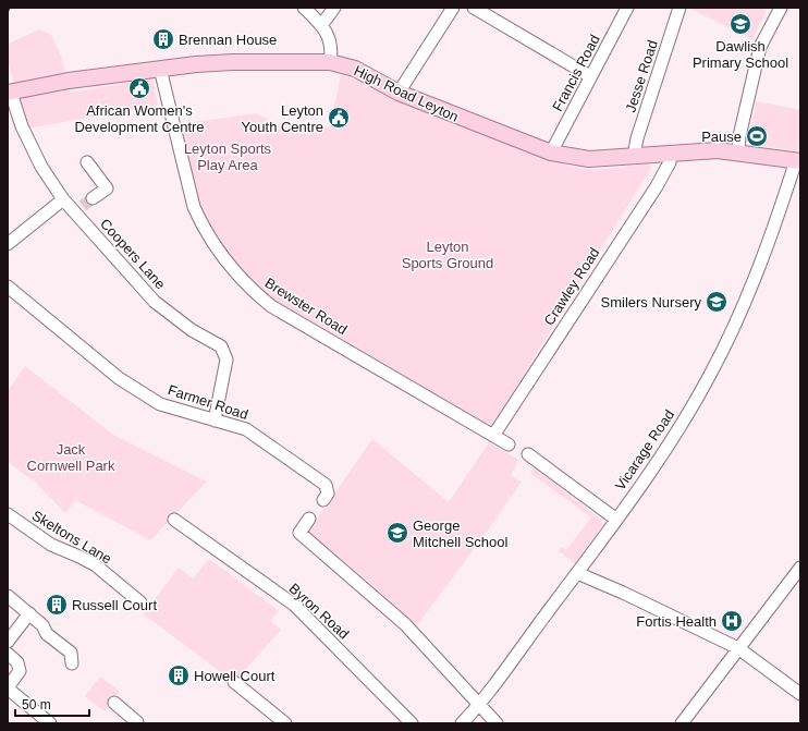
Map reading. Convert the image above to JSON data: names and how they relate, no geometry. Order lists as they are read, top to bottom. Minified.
{"streets":{"main road":["High Road Leyton"],"street":["Francis Road","Jesse Road","Coopers Lane","Crawley Road","Brewster Road","Farmer Road","Vicarage Road","Skeltons Lane","Byron Road"]},"crossings":[["Francis Road","High Road Leyton"],["Jesse Road","High Road Leyton"],["High Road Leyton","Coopers Lane"],["High Road Leyton","Crawley Road"],["High Road Leyton","Brewster Road"],["High Road Leyton","Vicarage Road"],["Coopers Lane","Farmer Road"],["Crawley Road","Brewster Road"]],"parks":["Leyton Sports Play Area","Leyton Sports Ground","Jack Cornwell Park"],"places":{"school or university":["Dawlish Primary School","Smilers Nursery","George Mitchell School"],"building":["Brennan House","Russell Court","Howell Court"],"public building":["African Women's Development Centre","Leyton Youth Centre"],"sports":["Pause"],"hospital":["Fortis Health"]},"scale_bar":"50 m"}
